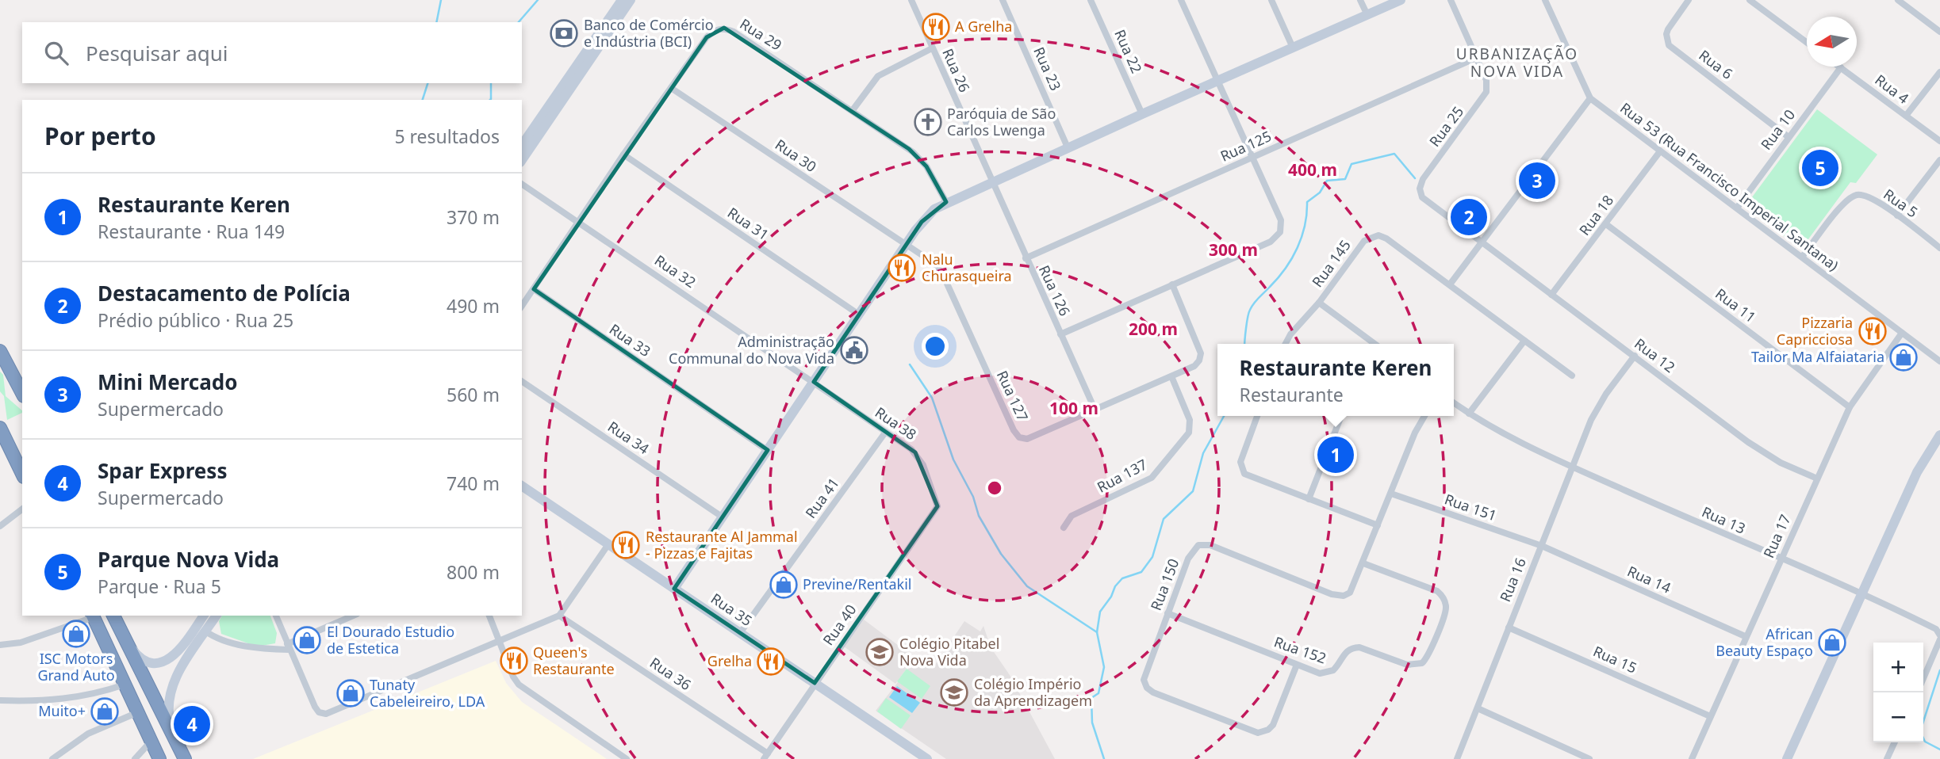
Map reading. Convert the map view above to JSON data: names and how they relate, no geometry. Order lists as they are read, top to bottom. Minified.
{"streets":{"street":["Rua 29","Rua 22","Rua 6","Rua 23","Rua 26","Rua 4","Rua 25","Rua 10","Rua 125","Rua 30","Rua 53 (Rua Francisco Imperial Santana)","Rua 5","Rua 18","Rua 31","Rua 145","Rua 32","Rua 126","Rua 11","Rua 33","Rua 12","Rua 127","Rua 38","Rua 34","Rua 137","Rua 41","Rua 151","Rua 13","Rua 17","Rua 16","Rua 14","Rua 150","Rua 35","Rua 40","Rua 152","Rua 15","Rua 36"]},"crossings":[["Rua 29","Rua 30"],["Rua 29","Rua 31"],["Rua 29","Rua 32"],["Rua 29","Rua 33"],["Rua 6","Rua 10"],["Rua 26","Rua 126"],["Rua 4","Rua 10"],["Rua 25","Rua 125"],["Rua 25","Rua 12"],["Rua 10","Rua 53 (Rua Francisco Imperial Santana)"],["Rua 125","Rua 126"],["Rua 30","Rua 127"],["Rua 53 (Rua Francisco Imperial Santana)","Rua 5"],["Rua 53 (Rua Francisco Imperial Santana)","Rua 18"],["Rua 53 (Rua Francisco Imperial Santana)","Rua 17"],["Rua 18","Rua 11"],["Rua 18","Rua 12"],["Rua 32","Rua 38"],["Rua 126","Rua 127"],["Rua 11","Rua 17"],["Rua 12","Rua 17"],["Rua 12","Rua 16"],["Rua 127","Rua 137"],["Rua 38","Rua 41"],["Rua 38","Rua 40"],["Rua 41","Rua 35"],["Rua 151","Rua 16"],["Rua 151","Rua 14"],["Rua 151","Rua 150"],["Rua 13","Rua 17"],["Rua 13","Rua 16"],["Rua 17","Rua 14"],["Rua 17","Rua 15"],["Rua 16","Rua 14"],["Rua 16","Rua 15"],["Rua 150","Rua 152"],["Rua 35","Rua 40"],["Rua 40","Rua 36"]],"districts":["URBANIZAÇÃO NOVA VIDA"],"places":{"restaurant":["A Grelha","Nalu Churasqueira","Pizzaria Capricciosa","Restaurante Al Jammal - Pizzas e Fajitas","Queen's Restaurante","Grelha"],"bank":["Banco de Comércio e Indústria (BCI)"],"church":["Paróquia de São Carlos Lwenga"],"public building":["Administração Communal do Nova Vida"],"shop":["Tailor Ma Alfaiataria","Previne/Rentakil","ISC Motors Grand Auto","El Dourado Estudio de Estetica","African Beauty Espaço","Tunaty Cabeleireiro, LDA","Muito+"],"school or university":["Colégio Pitabel Nova Vida","Colégio Império da Aprendizagem"]},"north":"left","page":{"search":"Pesquisar aqui","heading":["Por perto","5 resultados"],"pins":["5","3","2","1","4"],"list":[{"mark":"1","name":"Restaurante Keren","note":"Restaurante · Rua 149","value":"370 m"},{"mark":"2","name":"Destacamento de Polícia","note":"Prédio público · Rua 25","value":"490 m"},{"mark":"3","name":"Mini Mercado","note":"Supermercado","value":"560 m"},{"mark":"4","name":"Spar Express","note":"Supermercado","value":"740 m"},{"mark":"5","name":"Parque Nova Vida","note":"Parque · Rua 5","value":"800 m"}],"popup":["Restaurante Keren","Restaurante"],"map_buttons":["+","−"]},"rings":["400 m","300 m","200 m","100 m"]}
